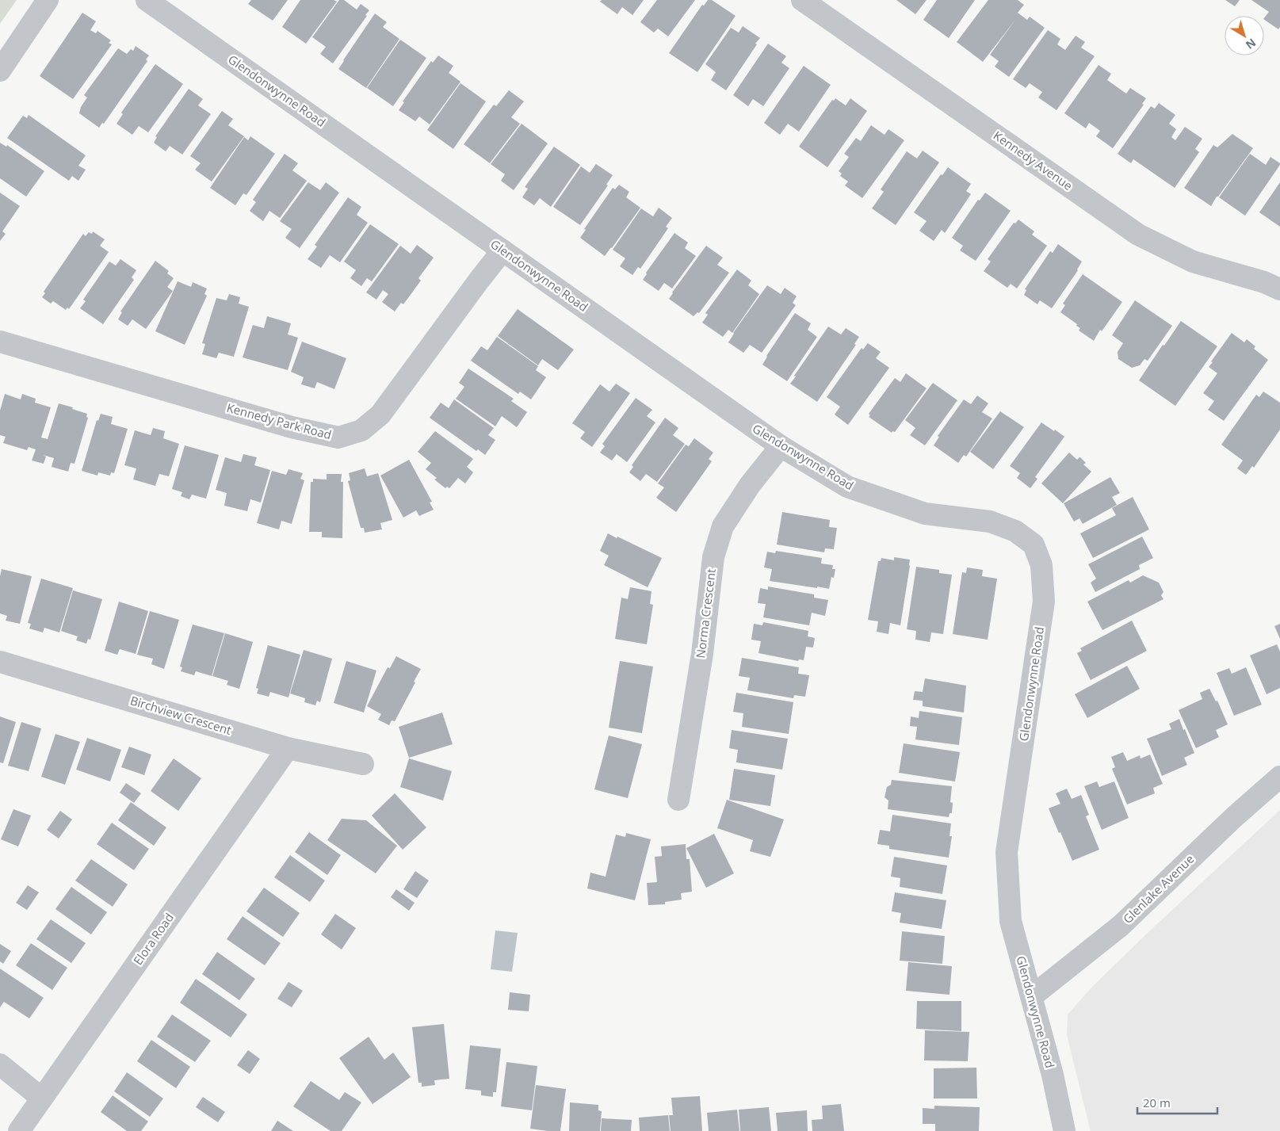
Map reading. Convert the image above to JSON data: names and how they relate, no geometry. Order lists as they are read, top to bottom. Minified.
{"streets":{"street":["Glendonwynne Road","Kennedy Avenue","Kennedy Park Road","Norma Crescent","Birchview Crescent","Glenlake Avenue","Elora Road"]},"crossings":[["Glendonwynne Road","Kennedy Park Road"],["Glendonwynne Road","Norma Crescent"],["Glendonwynne Road","Glenlake Avenue"],["Birchview Crescent","Elora Road"]],"scale_bar":"20 m","north":"bottom right"}
